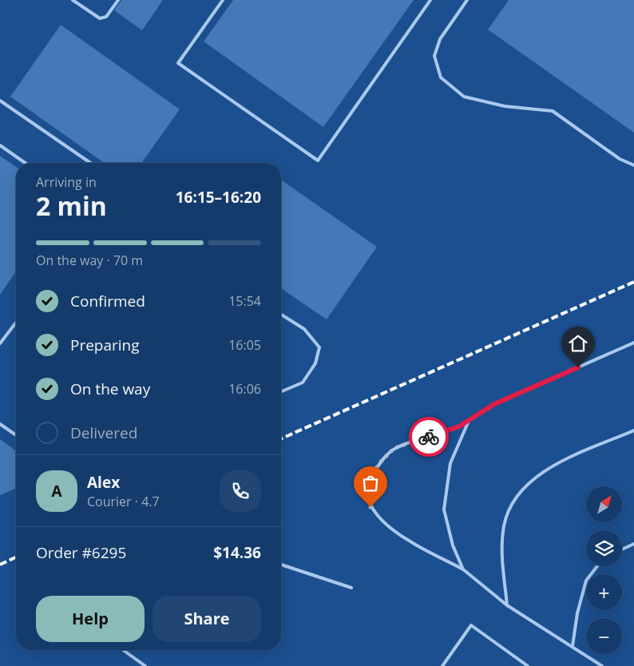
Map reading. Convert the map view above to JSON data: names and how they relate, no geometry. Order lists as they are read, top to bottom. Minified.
{"north":"top right","page":{"heading":["2 min","Arriving in","16:15–16:20"],"panel":["Alex","Courier · 4.7","Order #6295","$14.36"],"bar":"On the way · 70 m","list":[["Confirmed","15:54"],["Preparing","16:05"],["On the way","16:06"],"Delivered"],"round":"A","map_buttons":["+","−"],"buttons":["Help","Share"]}}
